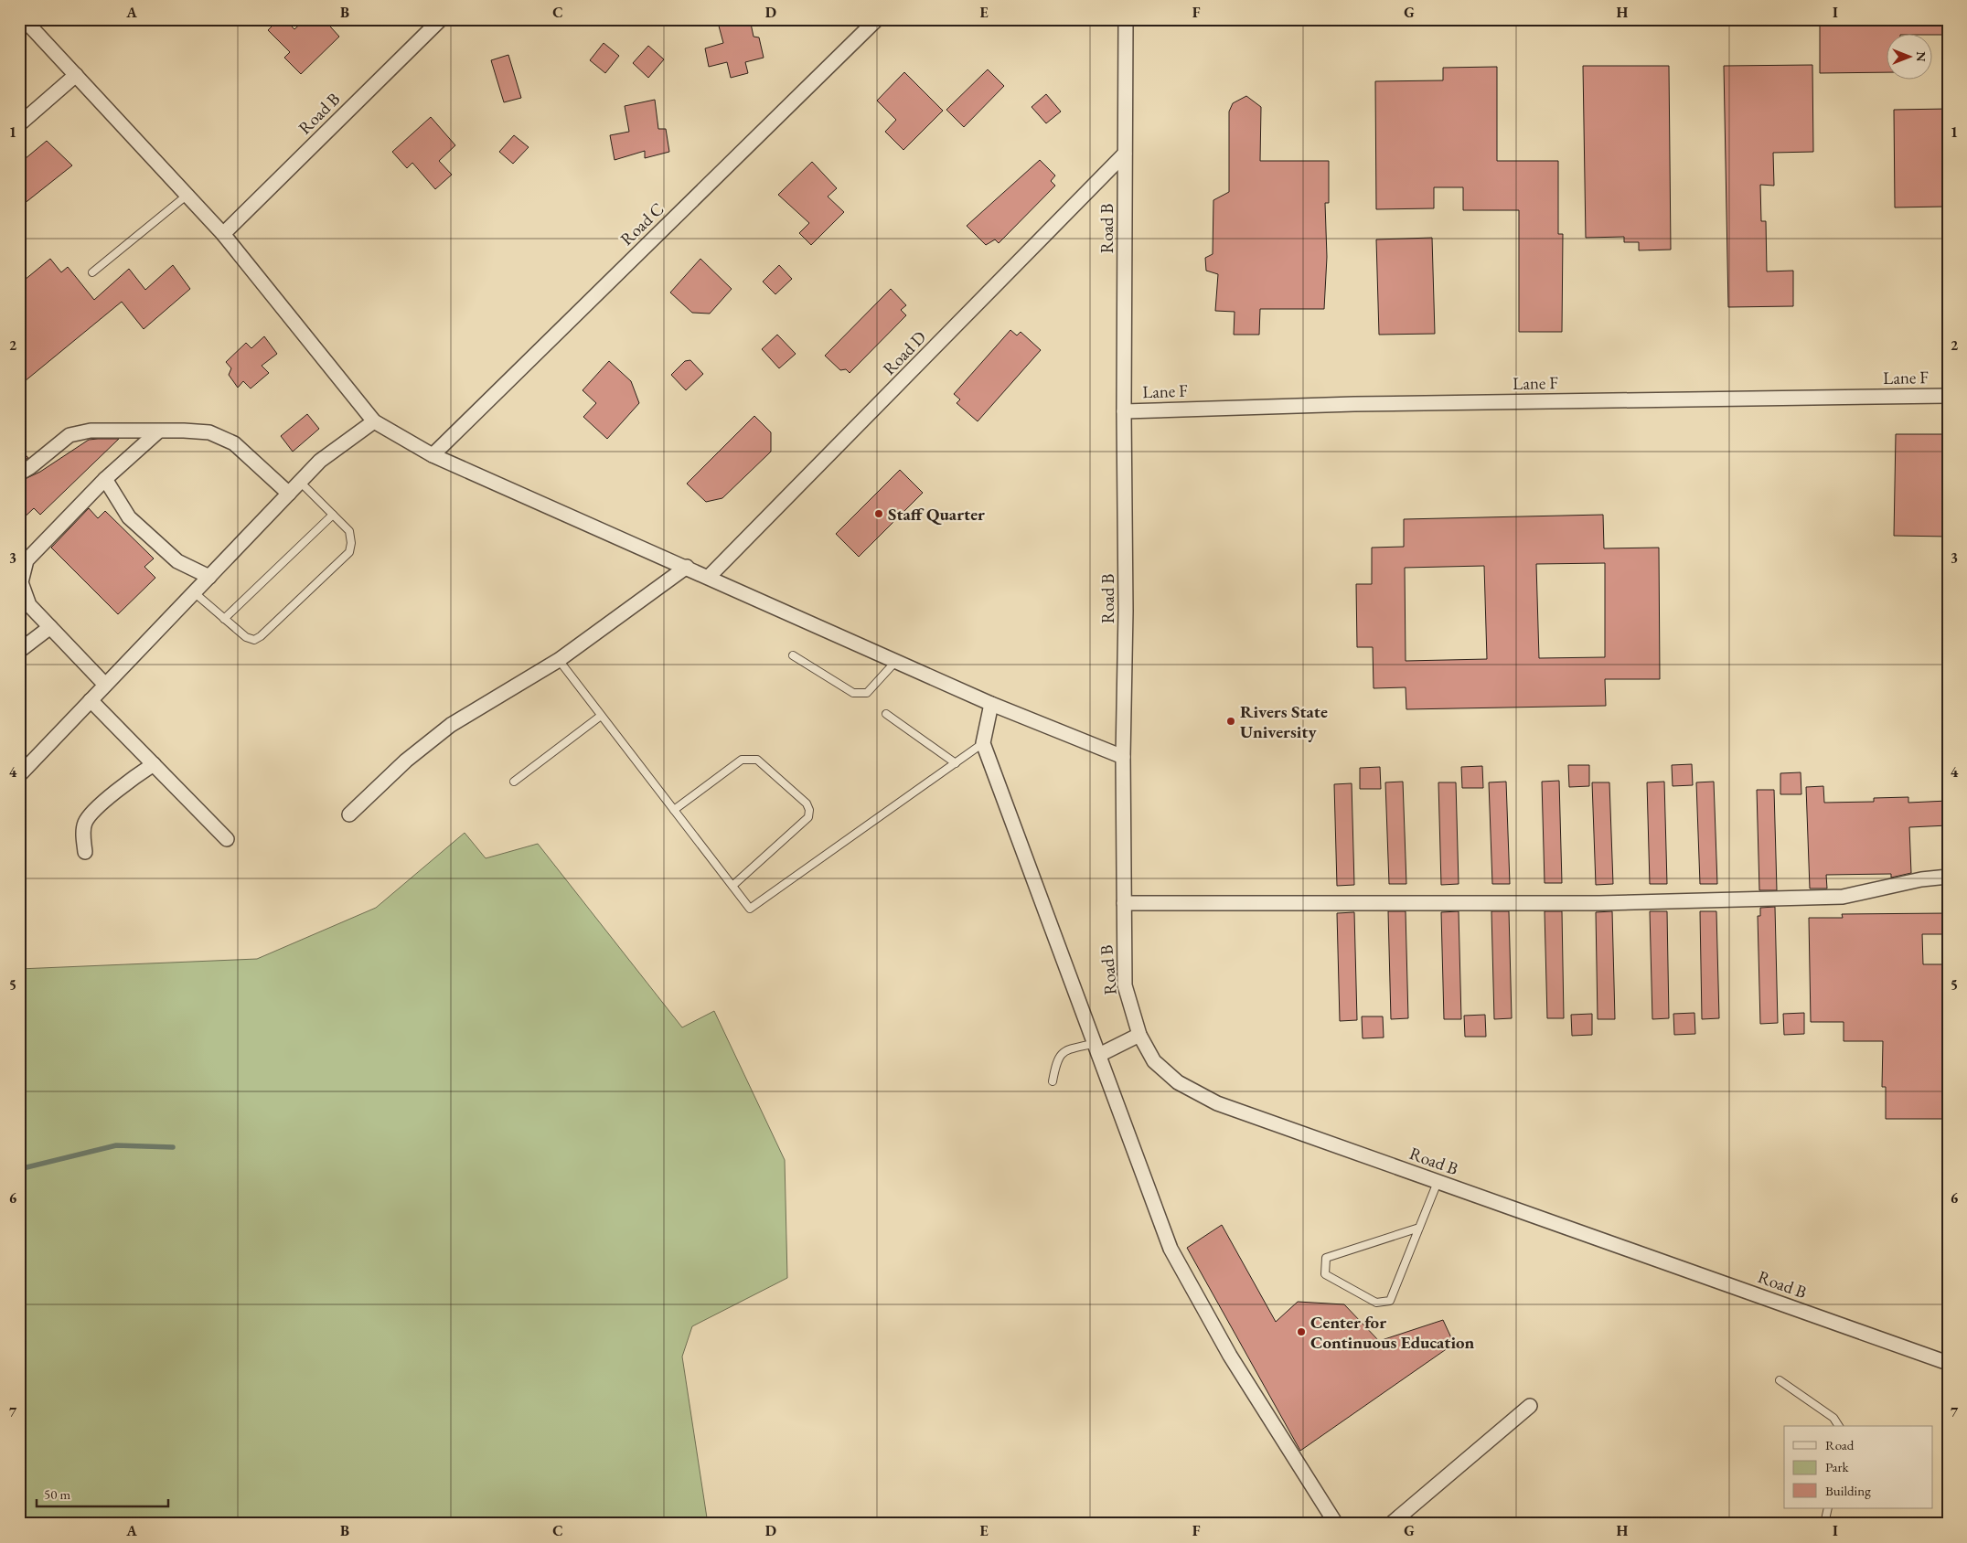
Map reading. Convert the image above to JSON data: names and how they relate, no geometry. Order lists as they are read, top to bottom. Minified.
{"streets":{"street":["Road B","Road C","Road D","Lane F"]},"crossings":[["Road B","Road D"],["Road B","Lane F"]],"places":["Staff Quarter","Rivers State University","Center for Continuous Education"],"legend":["Road","Park","Building"],"scale_bar":"50 m","north":"right","grid":{"columns":["A","B","C","D","E","F","G","H","I"],"rows":["1","2","3","4","5","6","7"]}}
